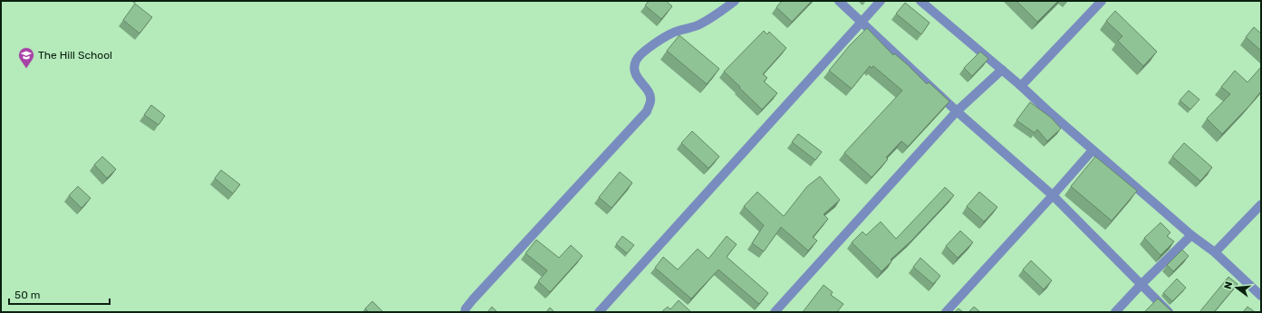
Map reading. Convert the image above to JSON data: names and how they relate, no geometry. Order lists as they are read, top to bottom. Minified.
{"places":{"school or university":["The Hill School"]},"scale_bar":"50 m","north":"left"}
